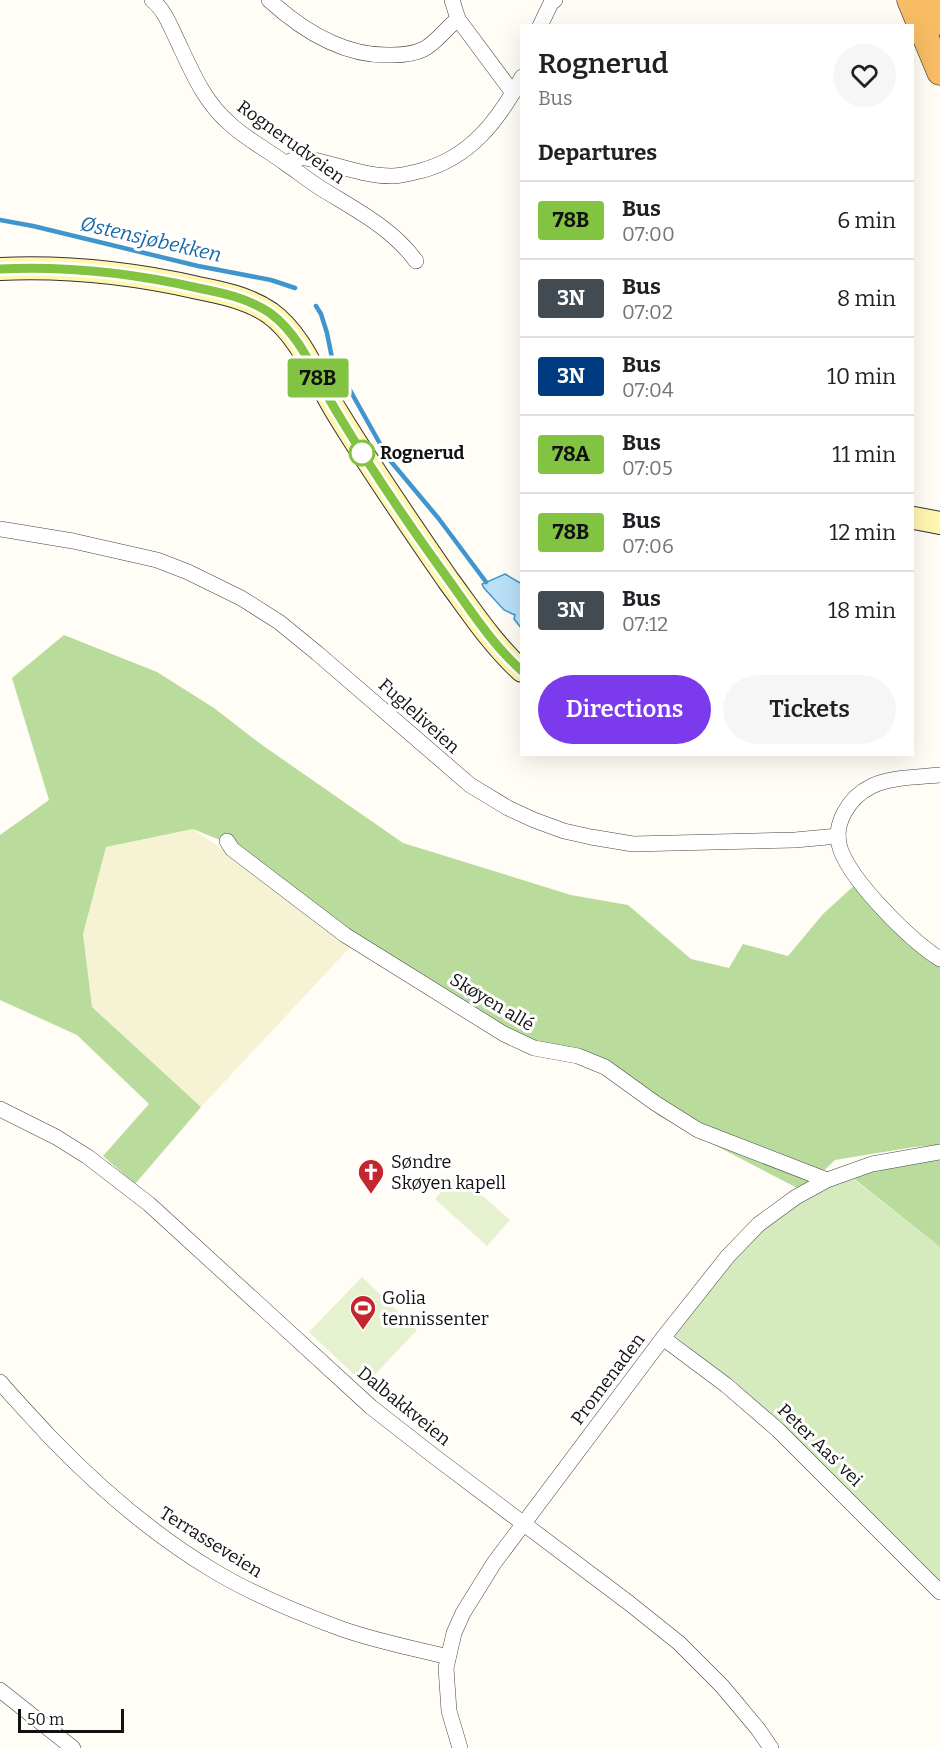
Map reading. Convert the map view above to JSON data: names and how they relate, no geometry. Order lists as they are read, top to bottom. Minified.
{"streets":{"street":["Rognerudveien","Fugleliveien","Skøyen allé","Promenaden","Dalbakkveien","Peter Aas’ vei","Terrasseveien"]},"crossings":[["Skøyen allé","Promenaden"],["Promenaden","Dalbakkveien"],["Promenaden","Peter Aas’ vei"],["Promenaden","Terrasseveien"]],"water":["Østensjøbekken"],"places":{"other":["Rognerud"],"church":["Søndre Skøyen kapell"],"sports":["Golia tennissenter"]},"lines":["bus line 78B"],"scale_bar":"50 m","page":{"on_map":"78B","heading":[["Rognerud","Bus"],"Departures"],"list":[{"mark":"78B","name":"Bus","note":"07:00","value":"6 min"},{"mark":"3N","name":"Bus","note":"07:02","value":"8 min"},{"mark":"3N","name":"Bus","note":"07:04","value":"10 min"},{"mark":"78A","name":"Bus","note":"07:05","value":"11 min"},{"mark":"78B","name":"Bus","note":"07:06","value":"12 min"},{"mark":"3N","name":"Bus","note":"07:12","value":"18 min"}],"buttons":["Directions","Tickets"],"scale":"50 m"}}
